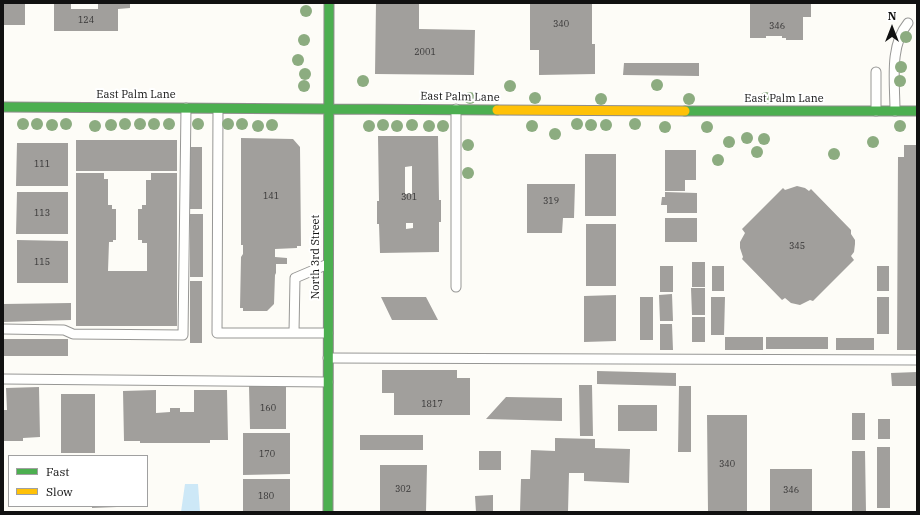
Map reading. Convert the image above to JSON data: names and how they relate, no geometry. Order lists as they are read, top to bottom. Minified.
{"streets":{"street":["East Palm Lane","North 3rd Street"]},"crossings":[["East Palm Lane","North 3rd Street"]],"house_numbers":["124","340","346","2001","111","141","301","319","113","345","115","1817","160","170","340","302","346","180"],"legend":["Fast","Slow"],"north":"top"}
